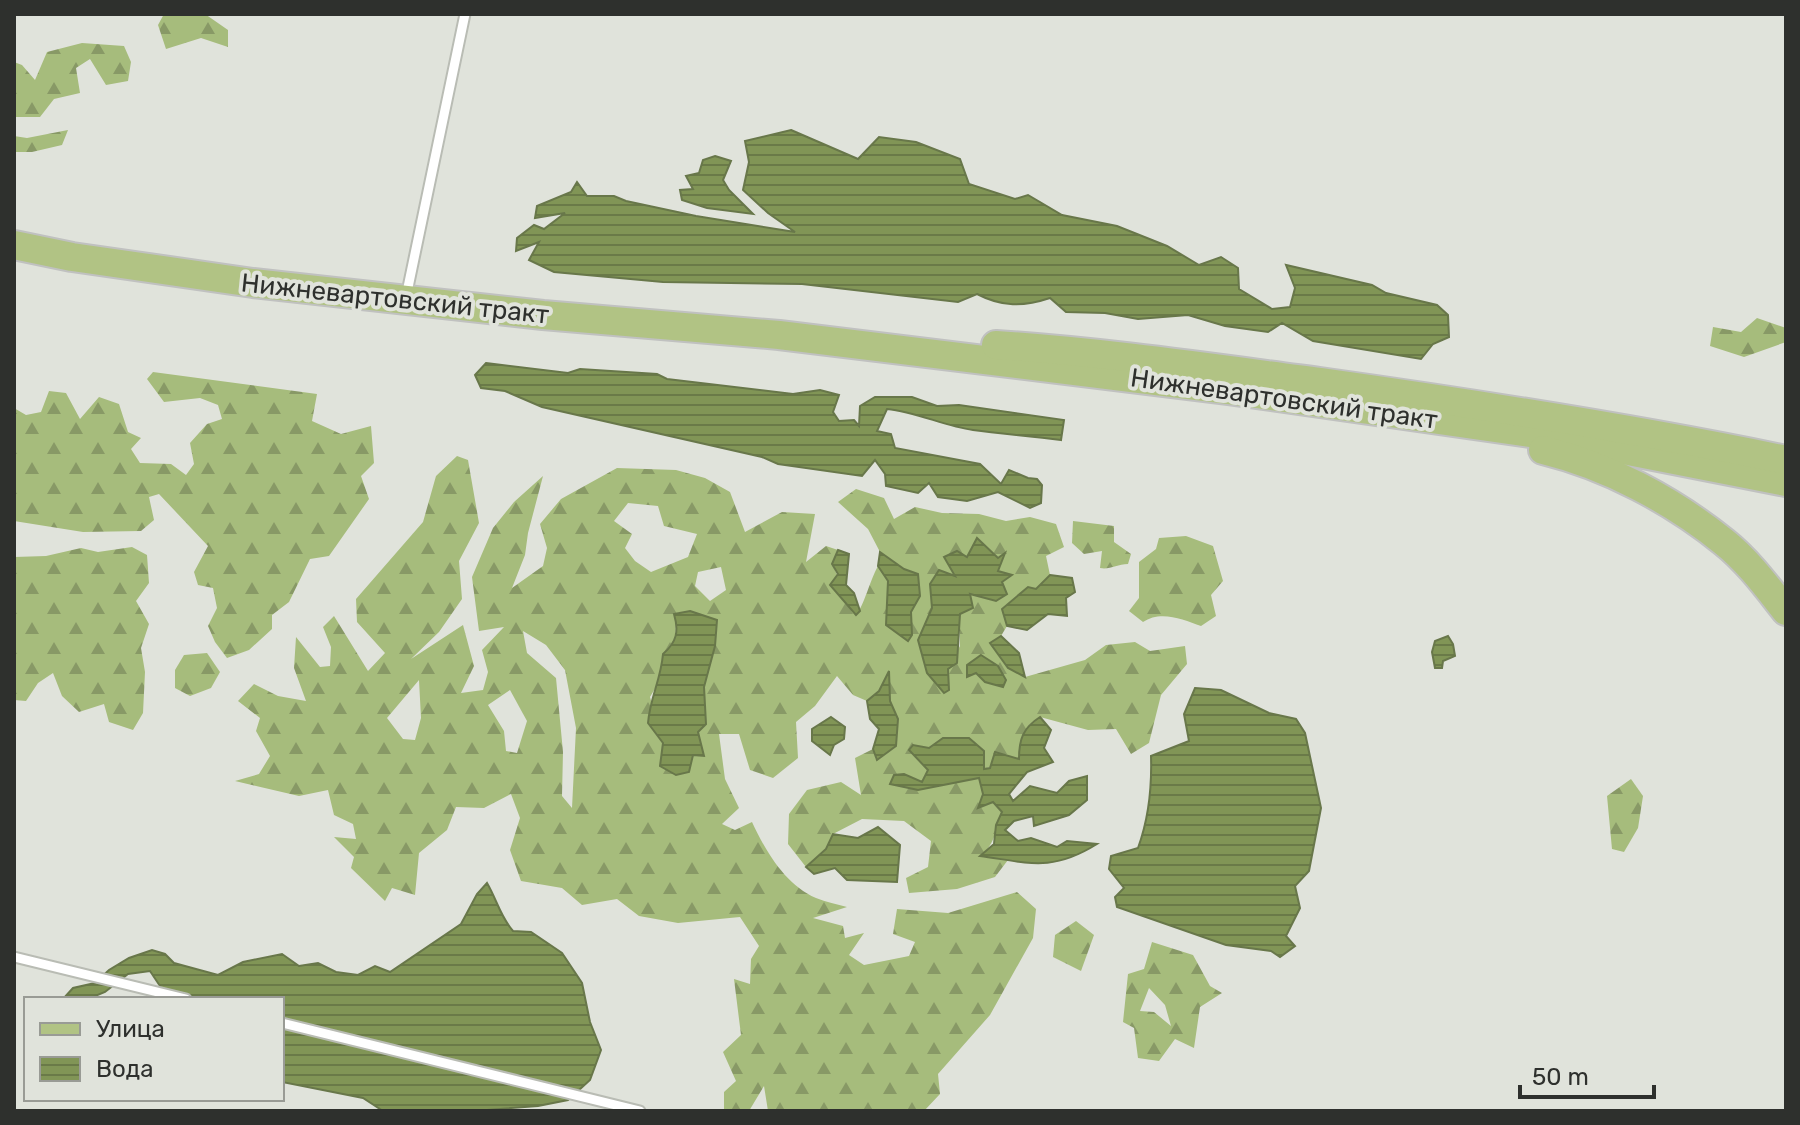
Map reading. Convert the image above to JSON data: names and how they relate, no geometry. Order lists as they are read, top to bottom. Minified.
{"streets":{"main road":["Нижневартовский тракт"]},"legend":["Улица","Вода"],"scale_bar":"50 m"}
